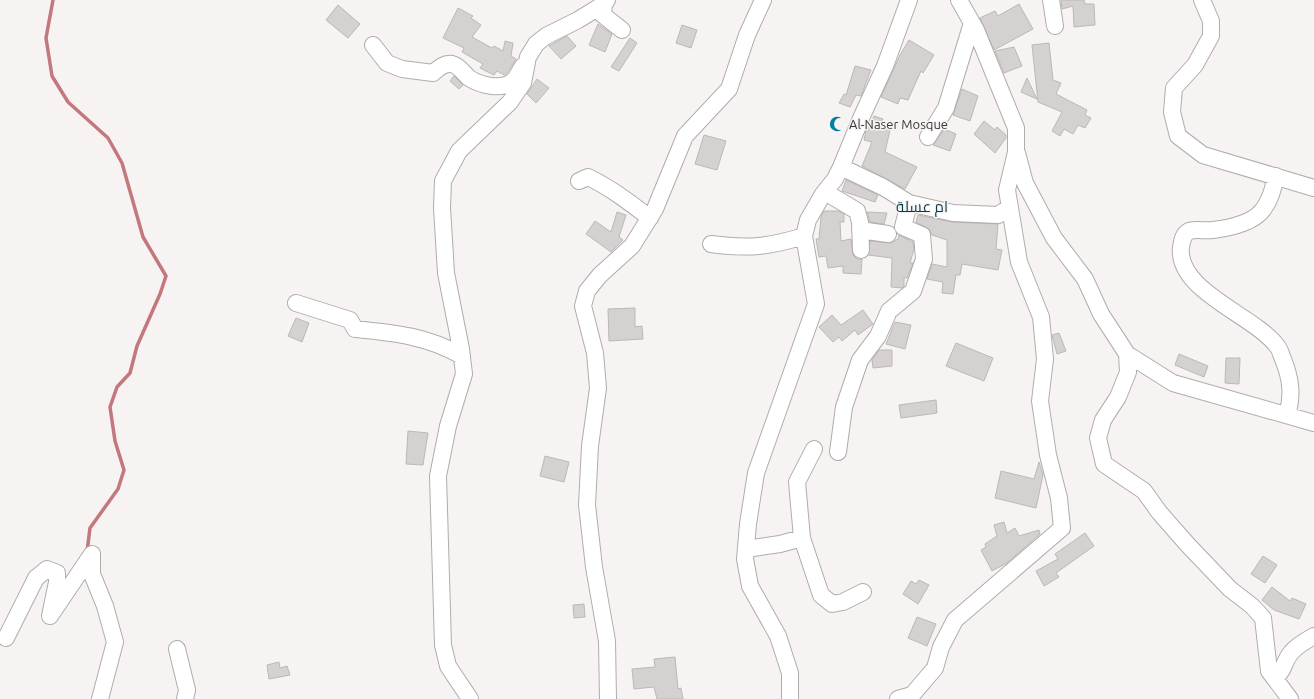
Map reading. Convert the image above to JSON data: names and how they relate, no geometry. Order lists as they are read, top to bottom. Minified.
{"districts":["ام عسلة"],"places":{"mosque":["Al-Naser Mosque"]}}
